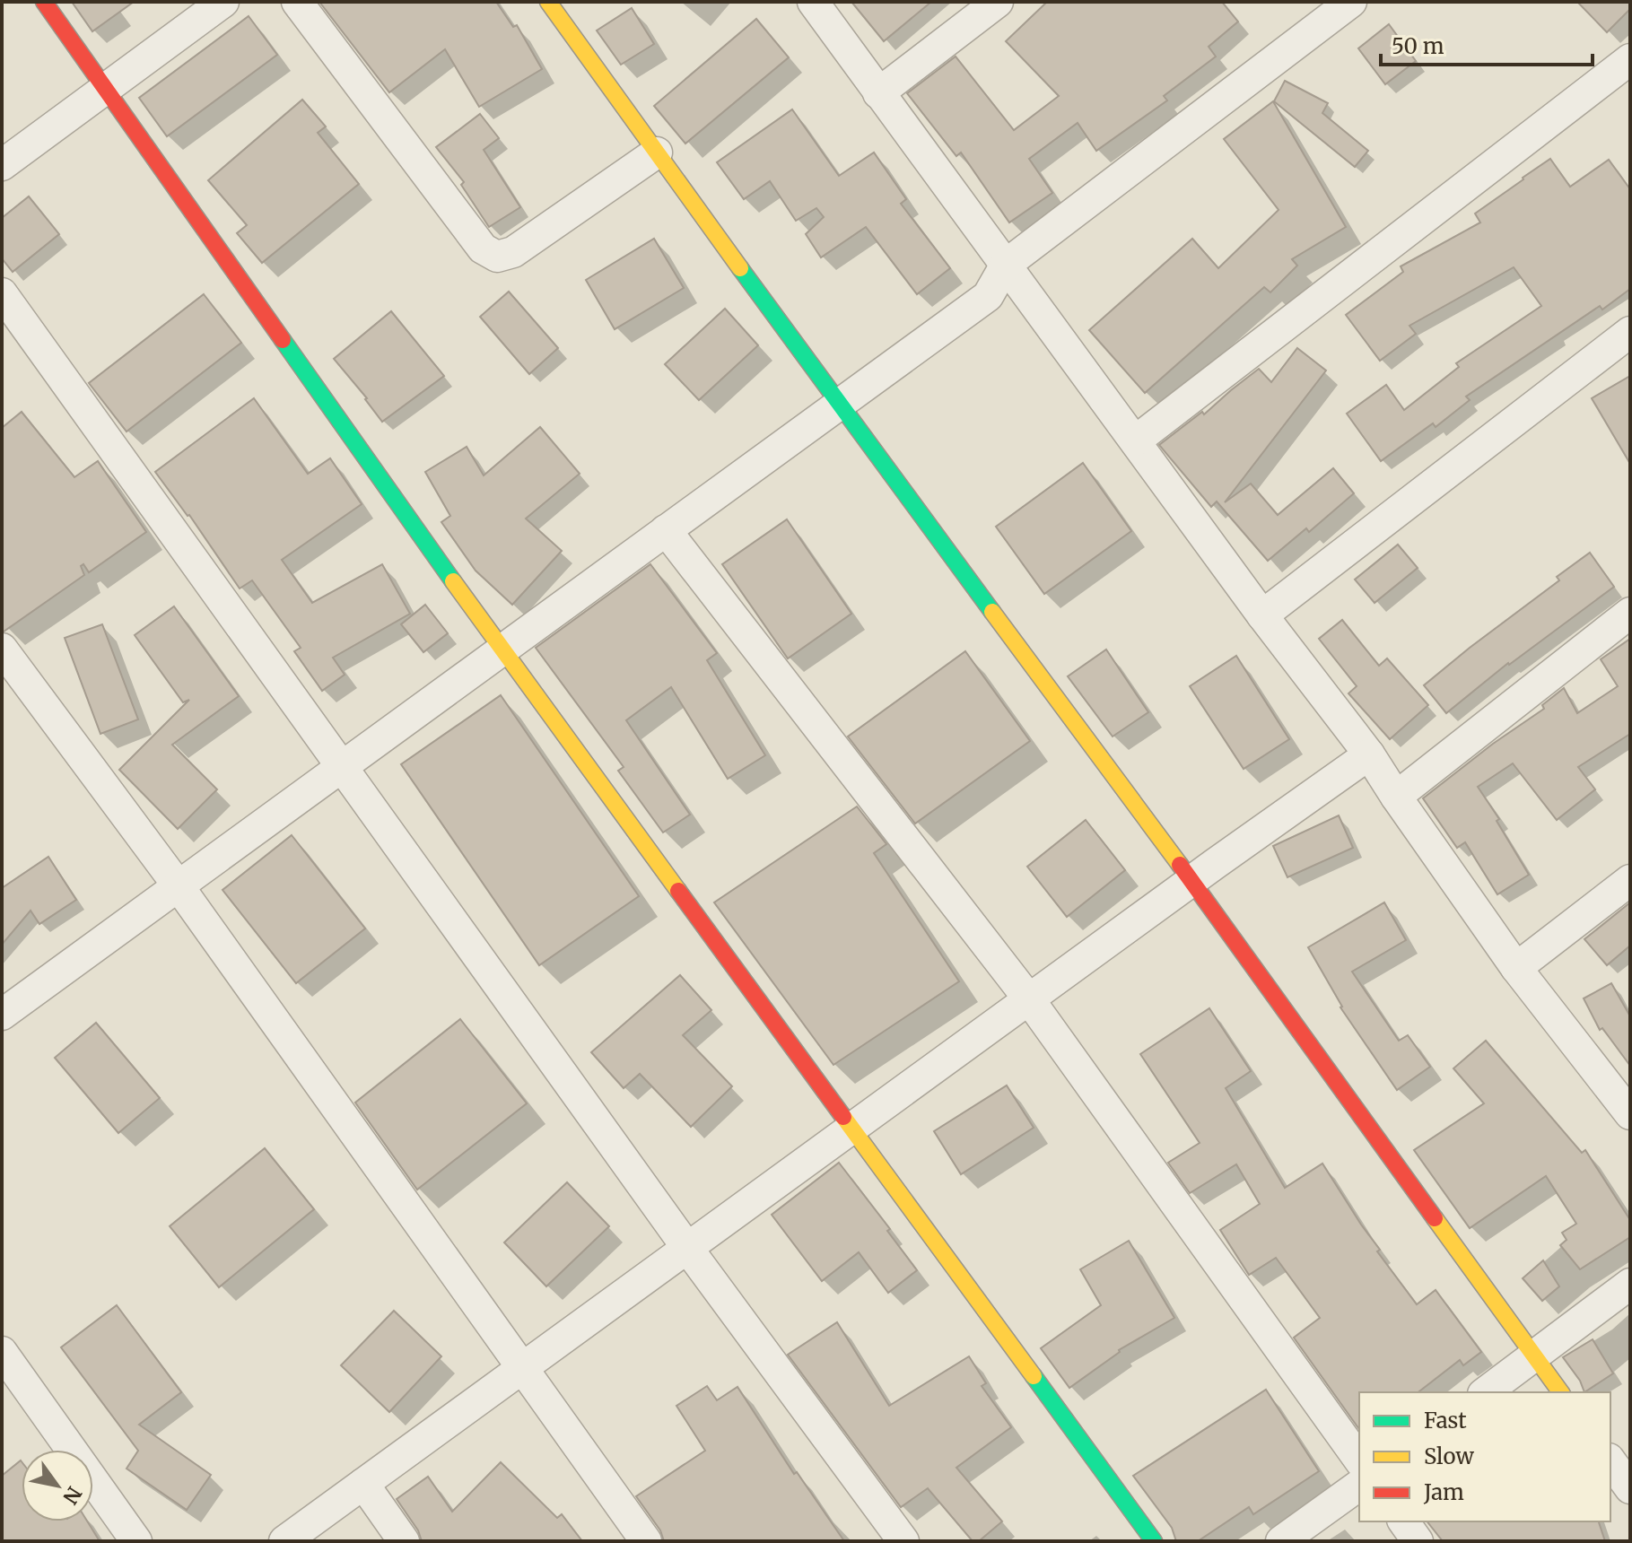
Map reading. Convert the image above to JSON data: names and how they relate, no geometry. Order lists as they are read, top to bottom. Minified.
{"legend":["Fast","Slow","Jam"],"scale_bar":"50 m","north":"bottom right"}
